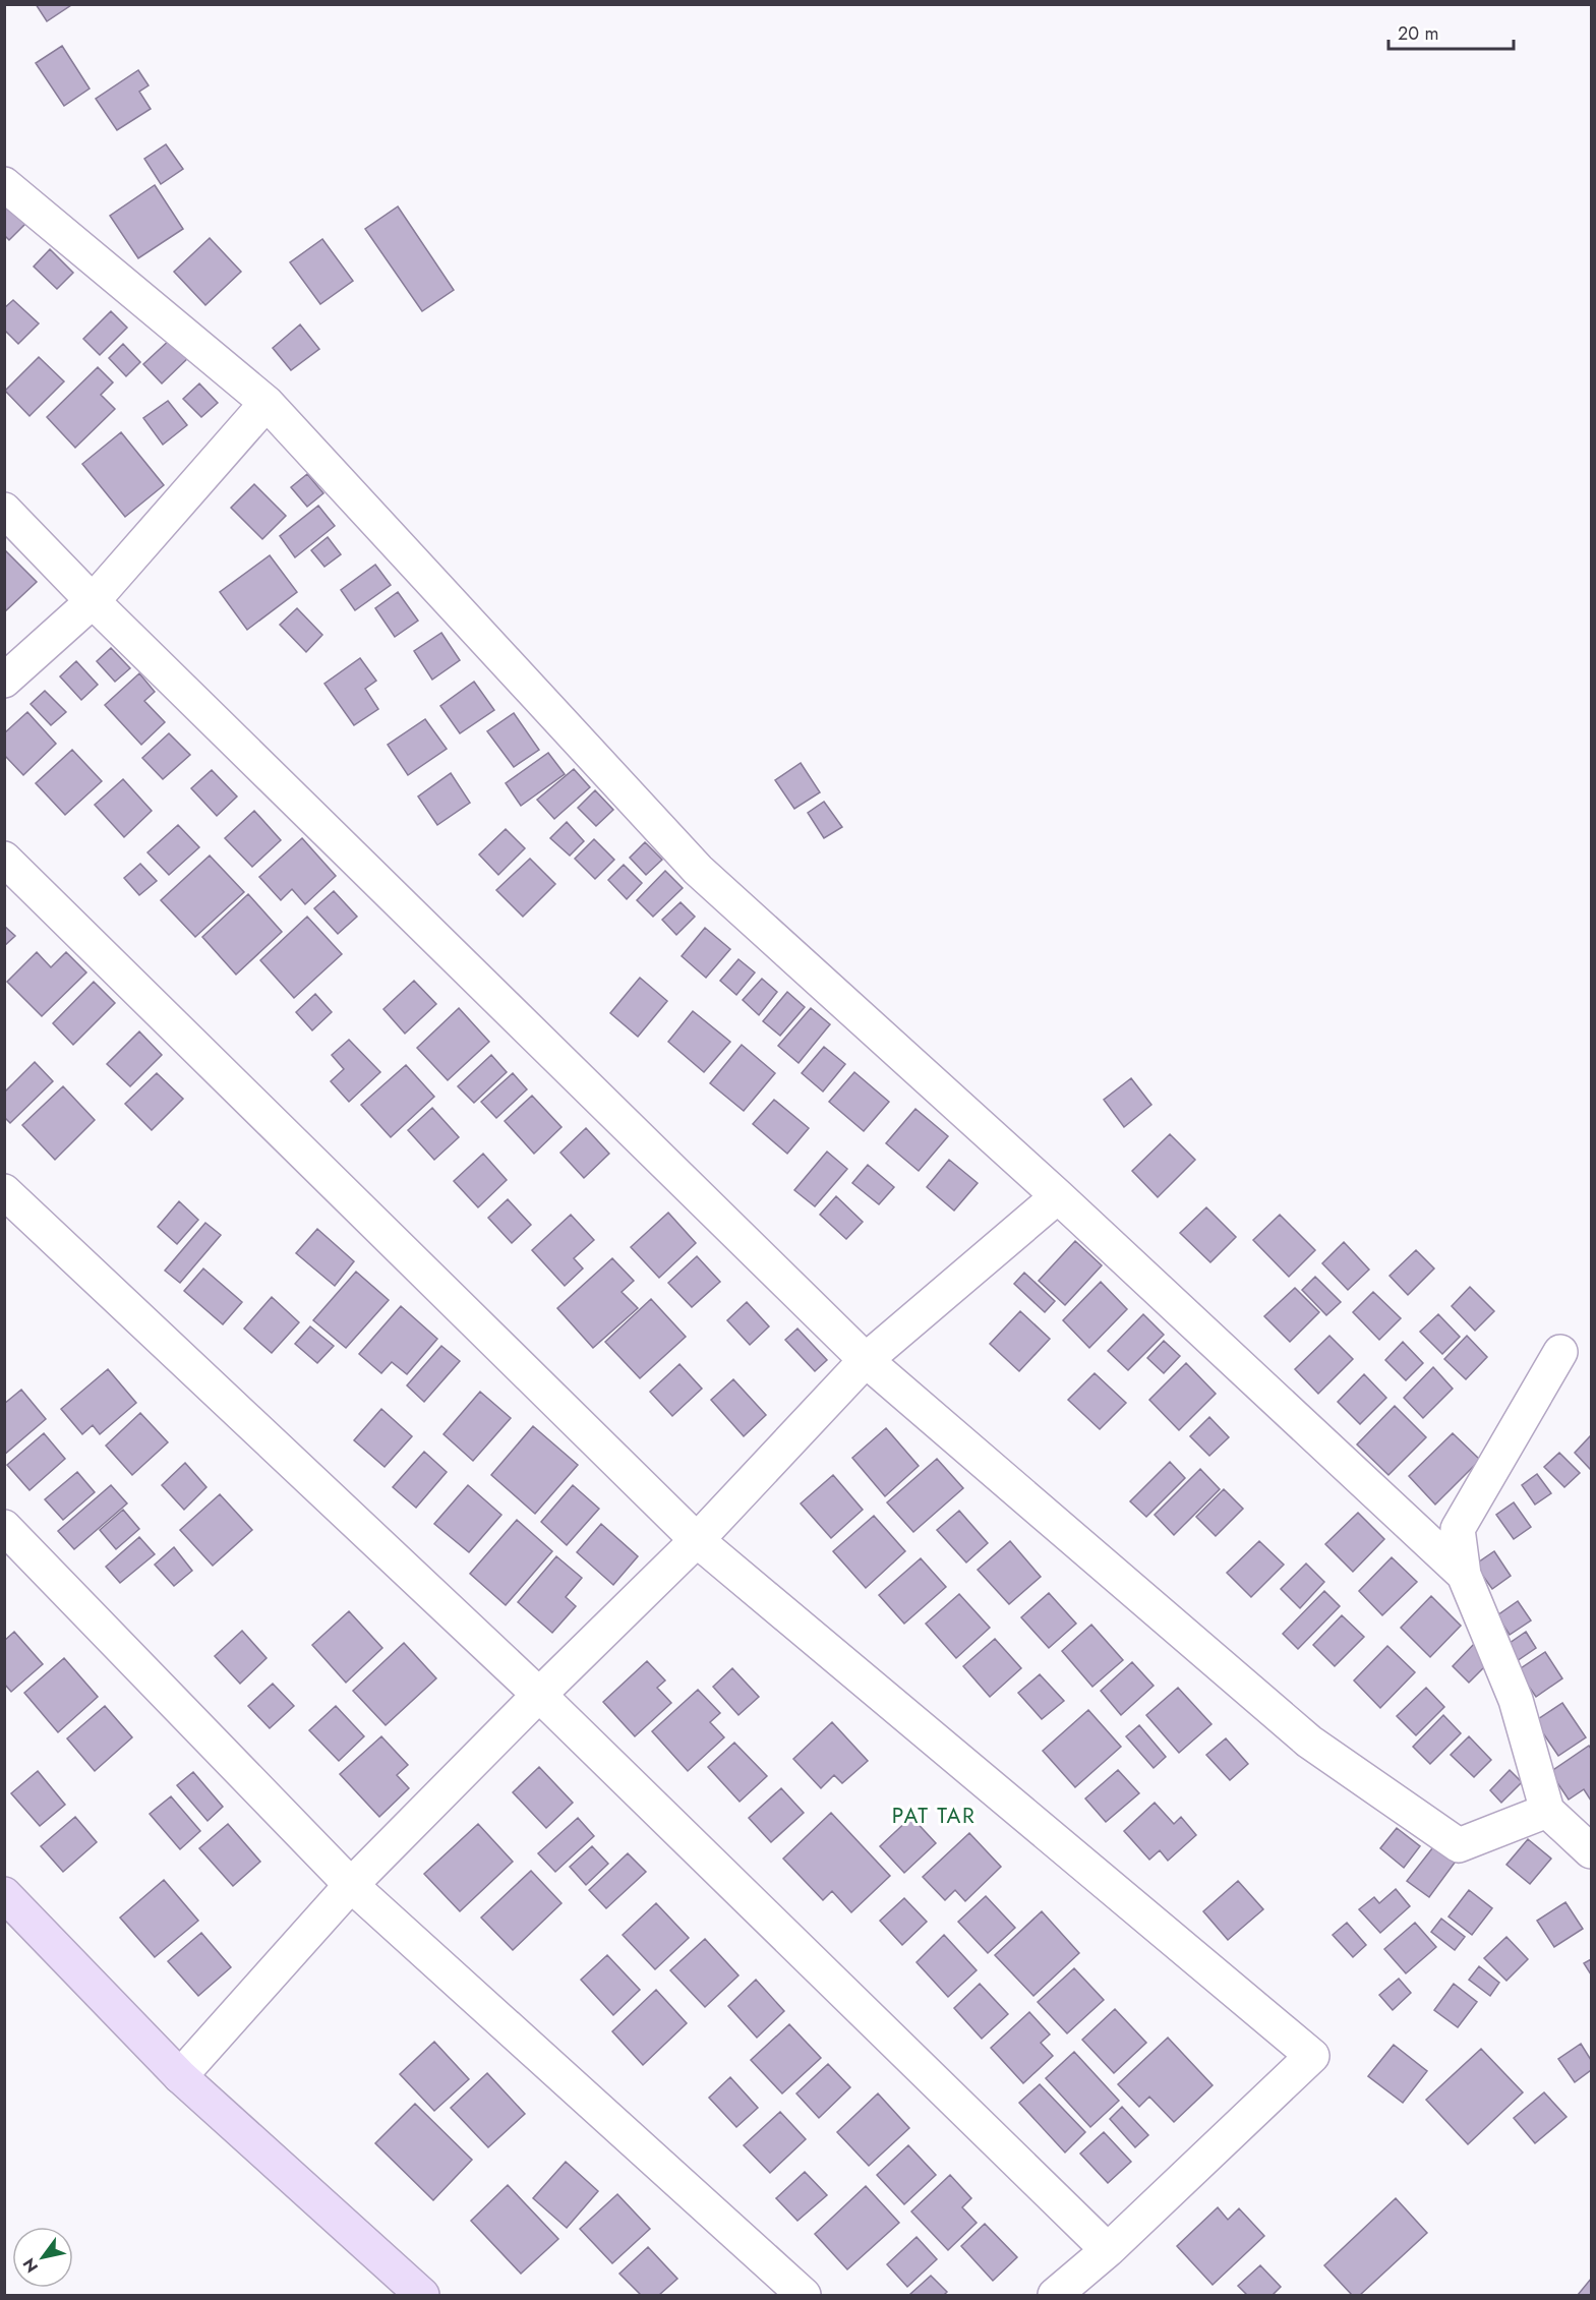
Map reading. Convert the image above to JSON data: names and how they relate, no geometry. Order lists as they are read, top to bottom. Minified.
{"districts":["PAT TAR"],"scale_bar":"20 m","north":"bottom left"}
